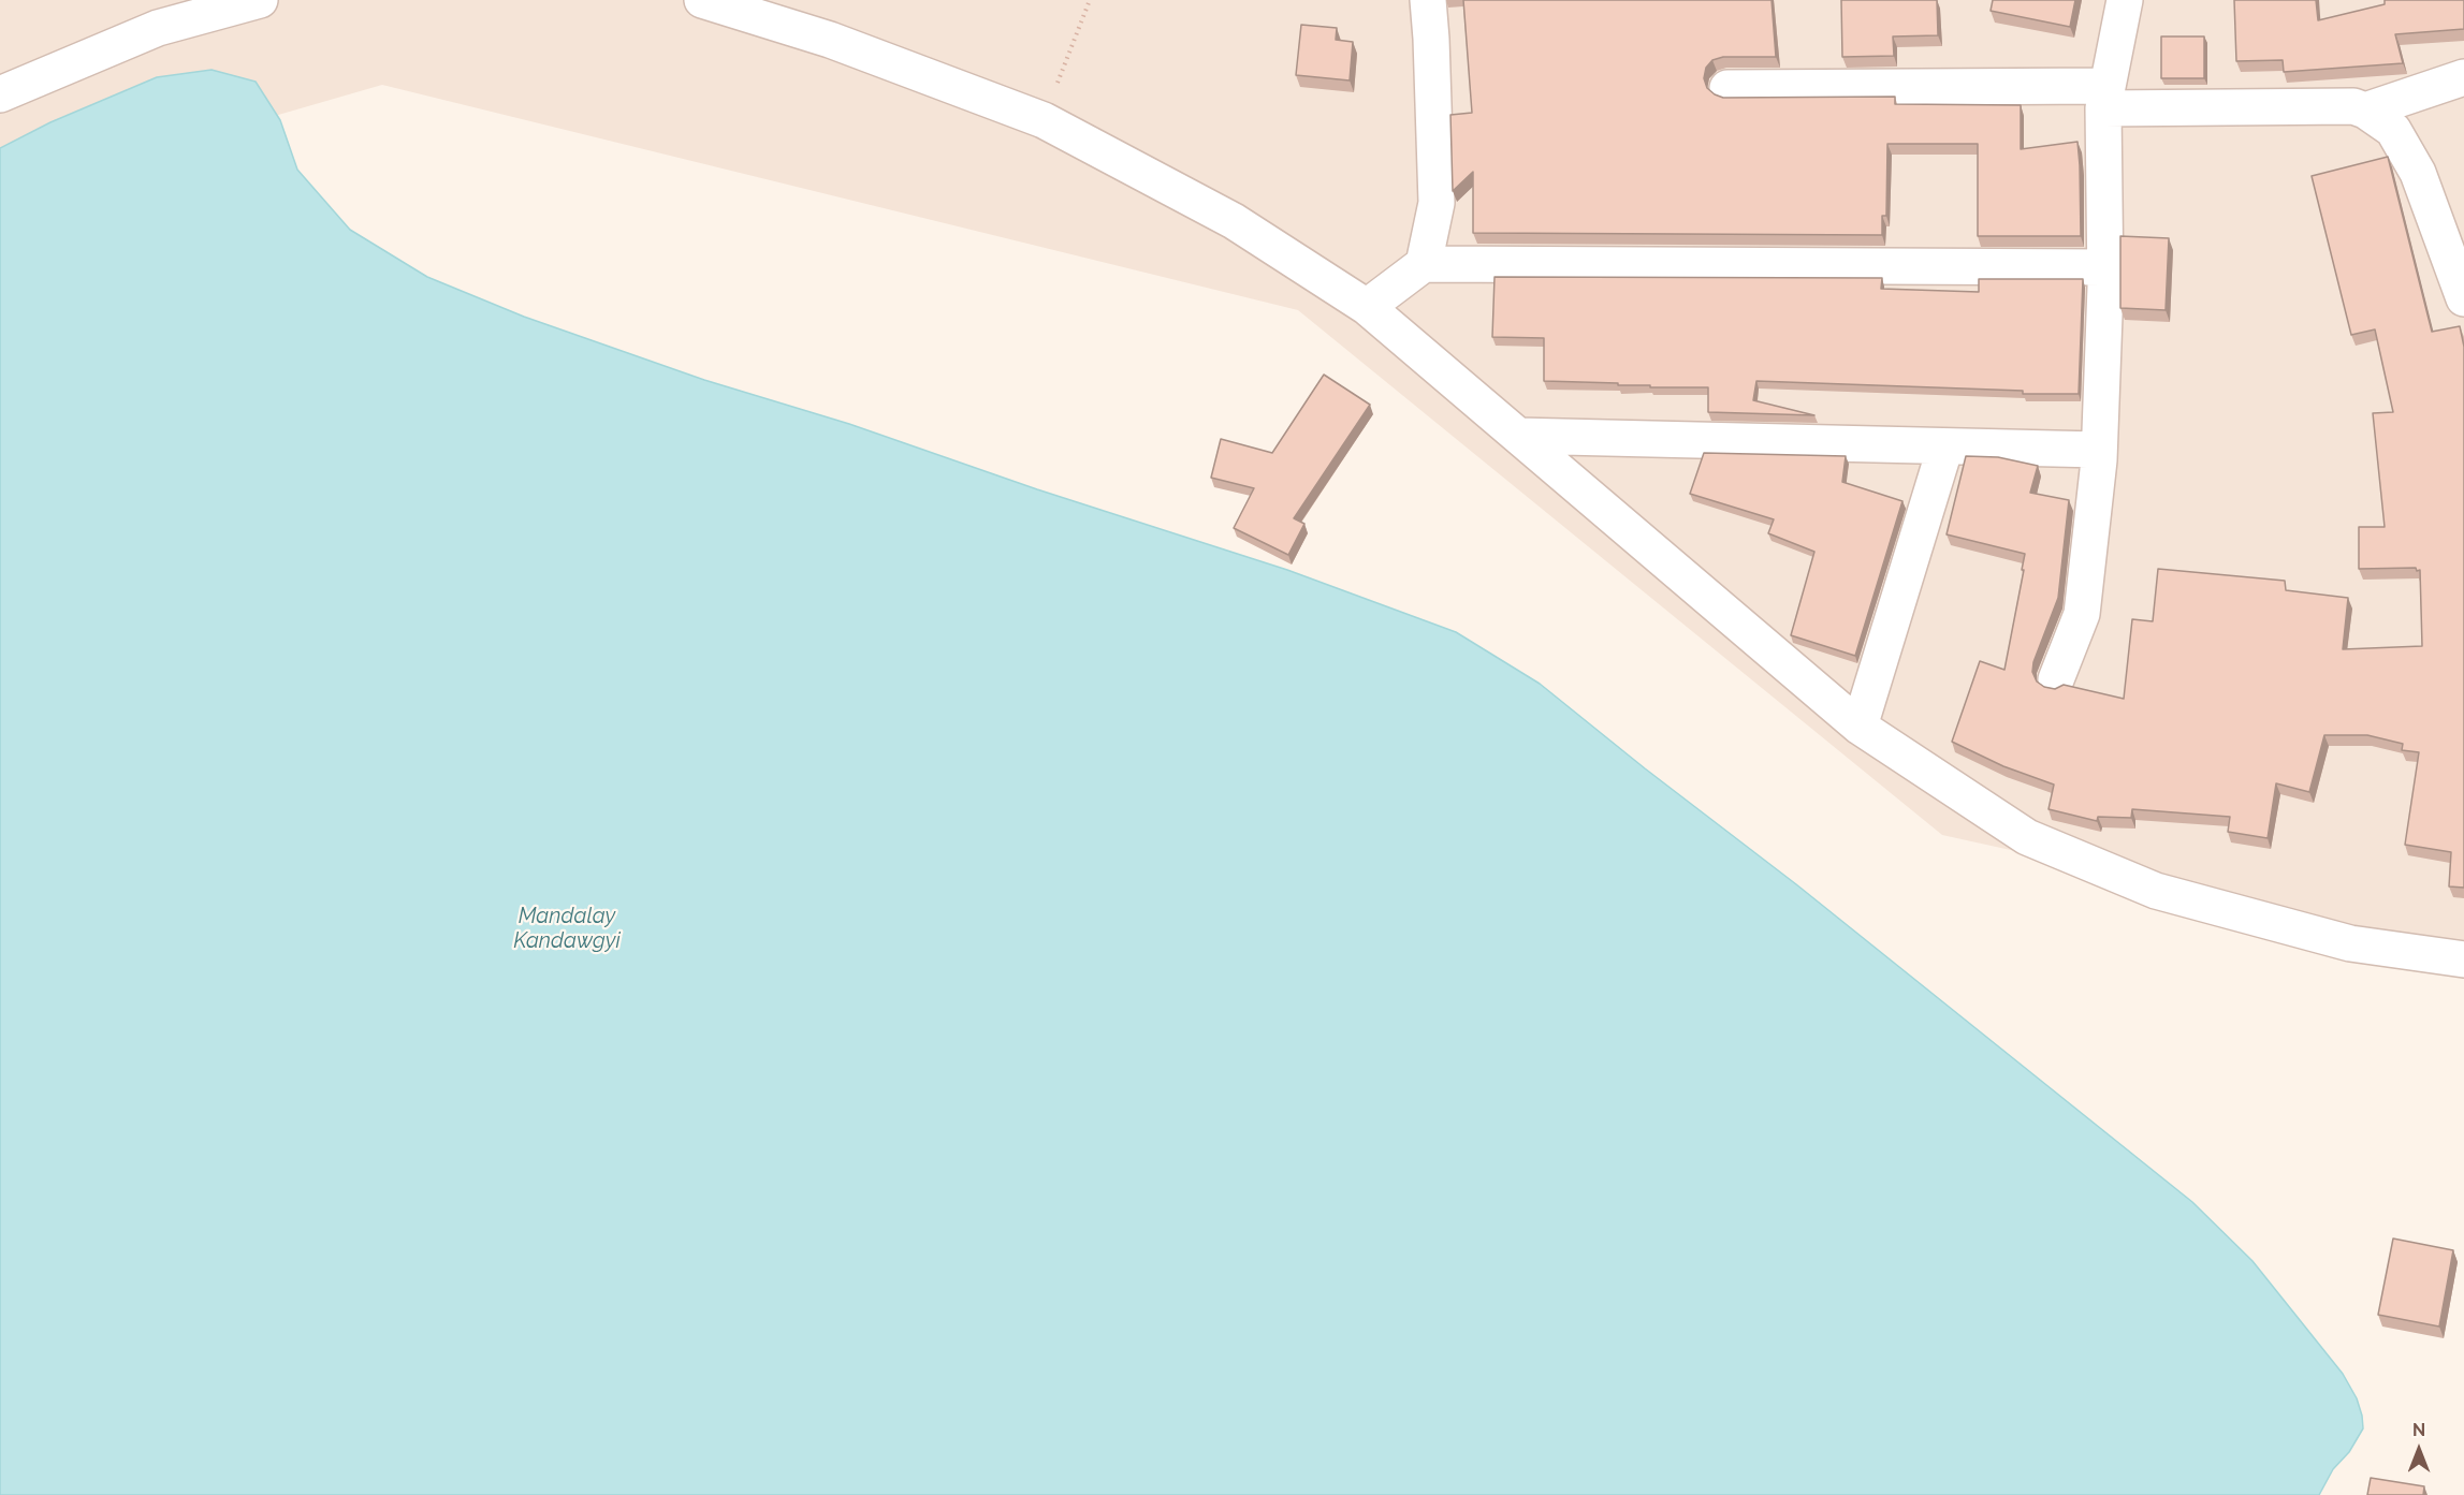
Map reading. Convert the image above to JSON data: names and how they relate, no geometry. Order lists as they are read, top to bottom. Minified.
{"water":["Mandalay Kandawgyi"],"north":"top"}
